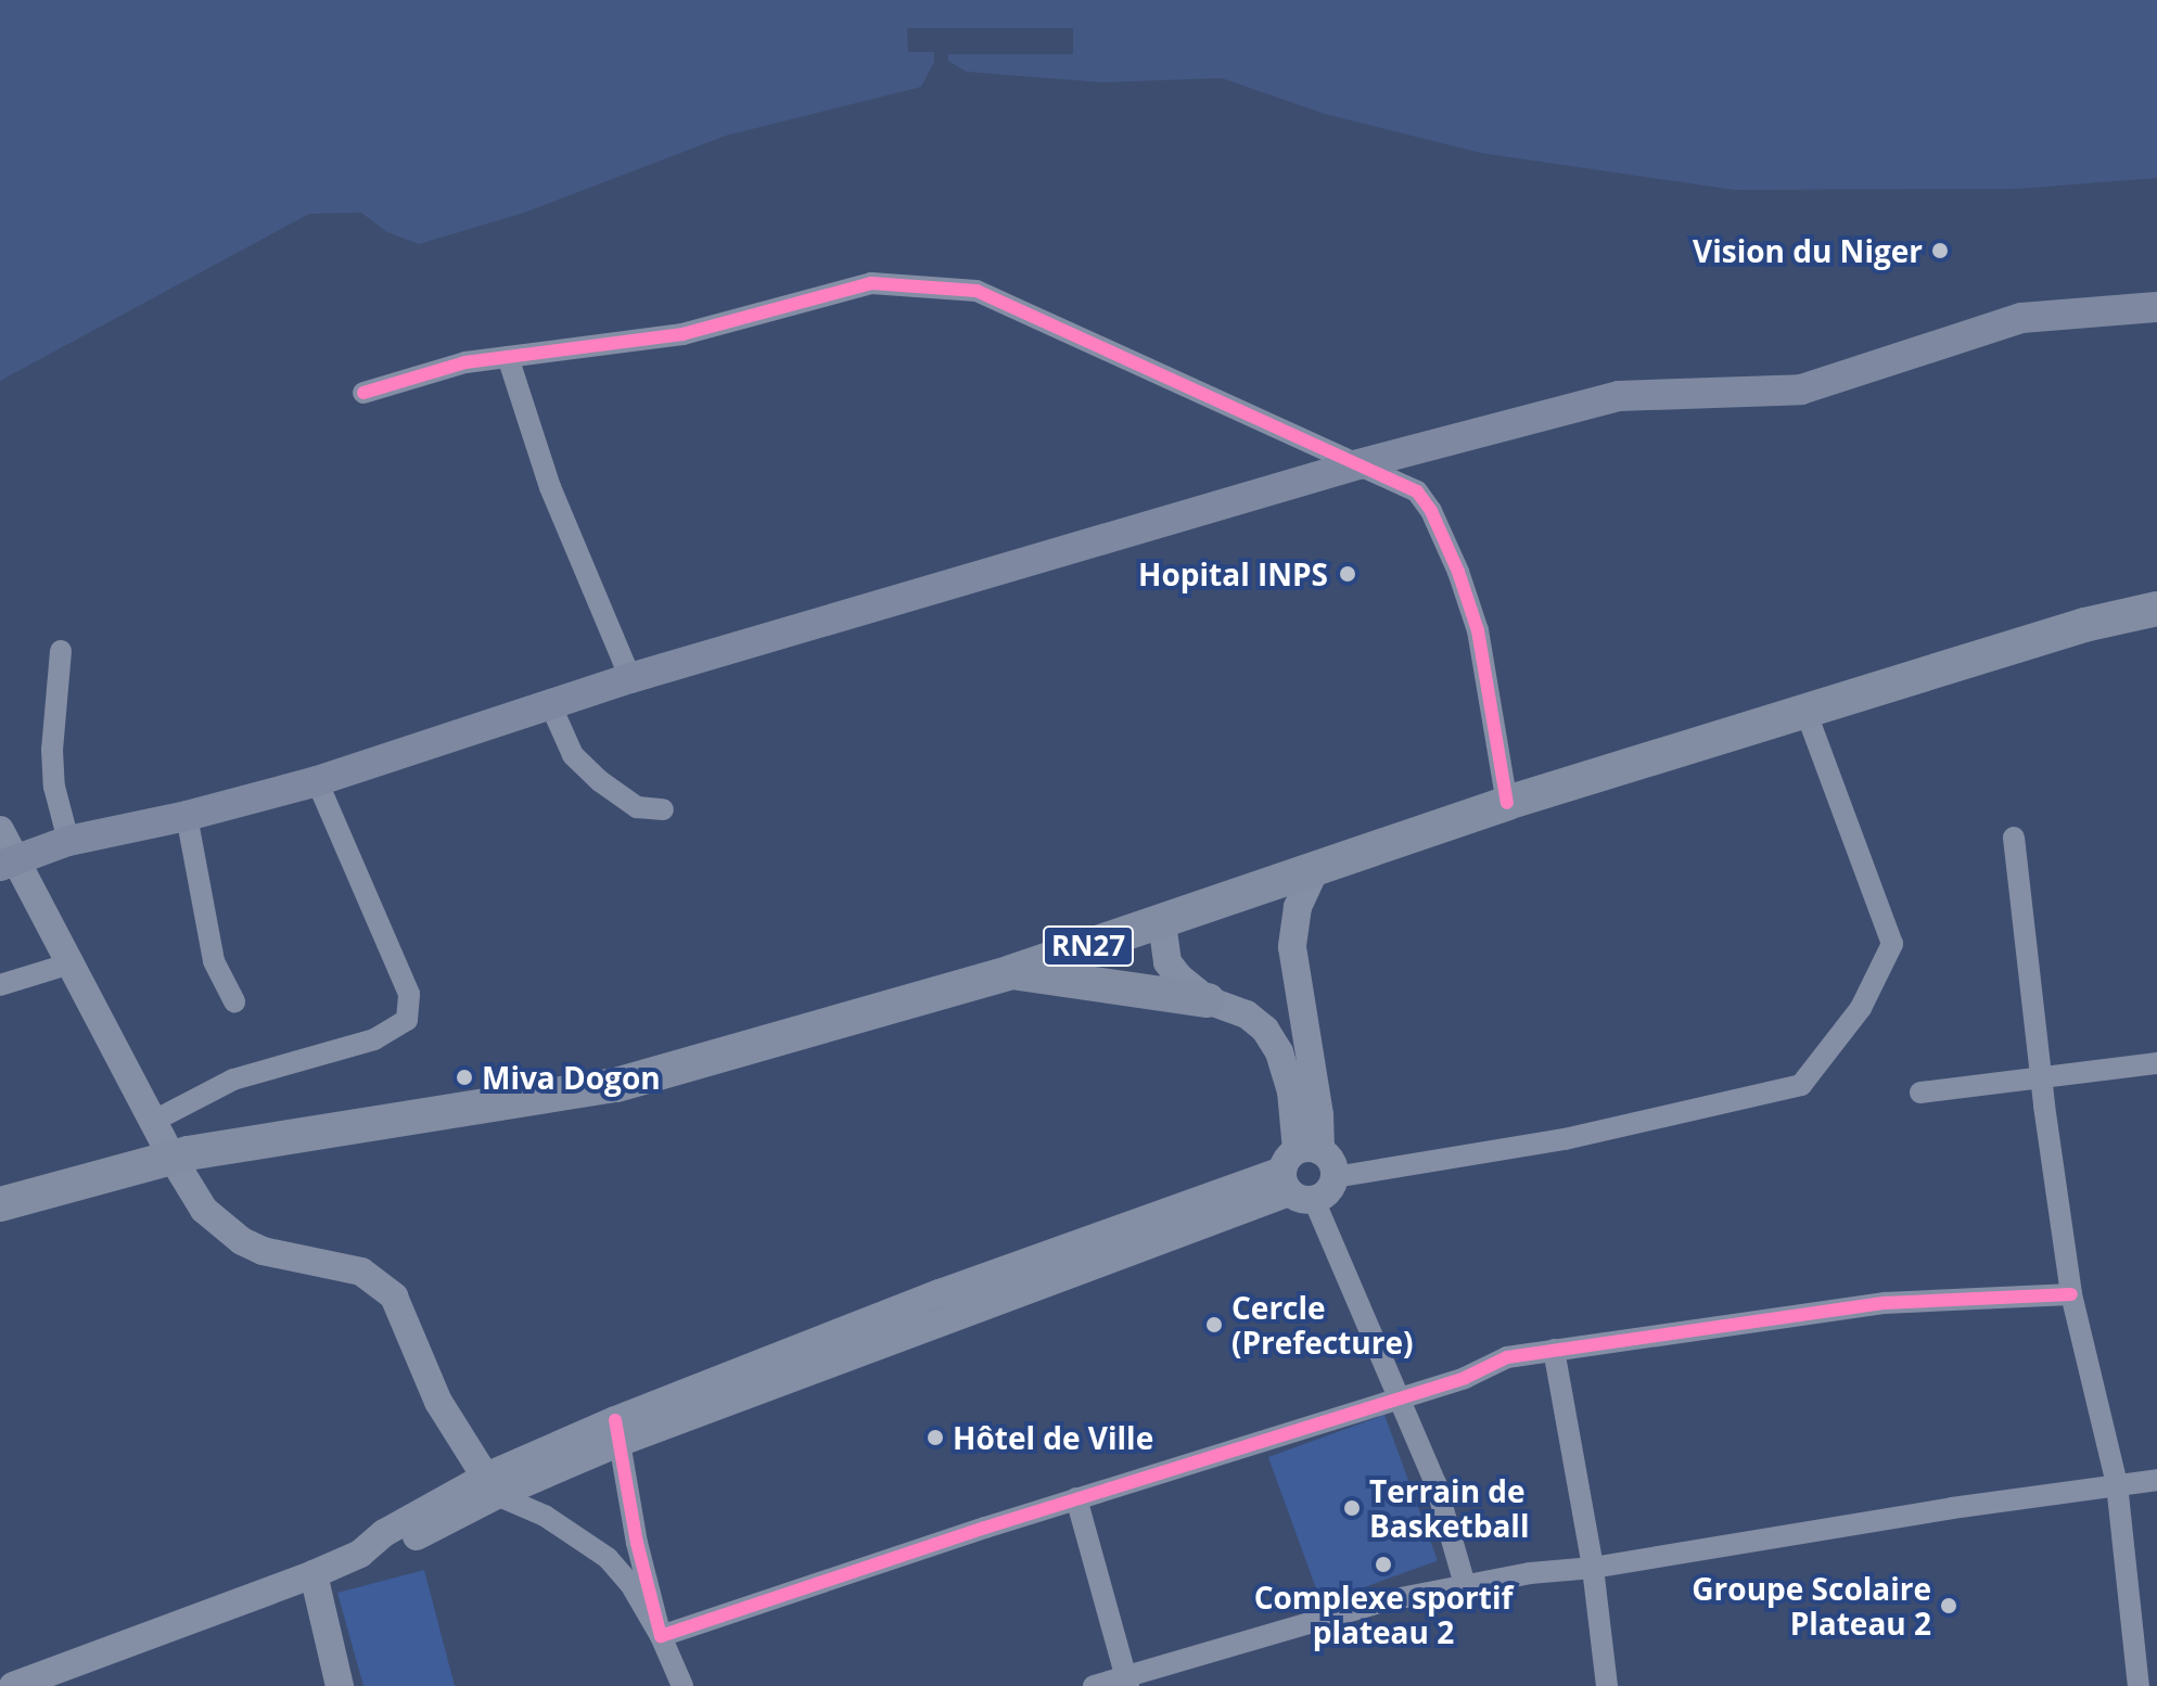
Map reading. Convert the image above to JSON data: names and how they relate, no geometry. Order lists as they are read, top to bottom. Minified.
{"streets":{"main road":["RN27"]},"places":["Vision du Niger","Hopital INPS","Miva Dogon","Cercle (Prefecture)","Hôtel de Ville","Terrain de Basketball","Complexe sportif plateau 2","Groupe Scolaire Plateau 2"]}
